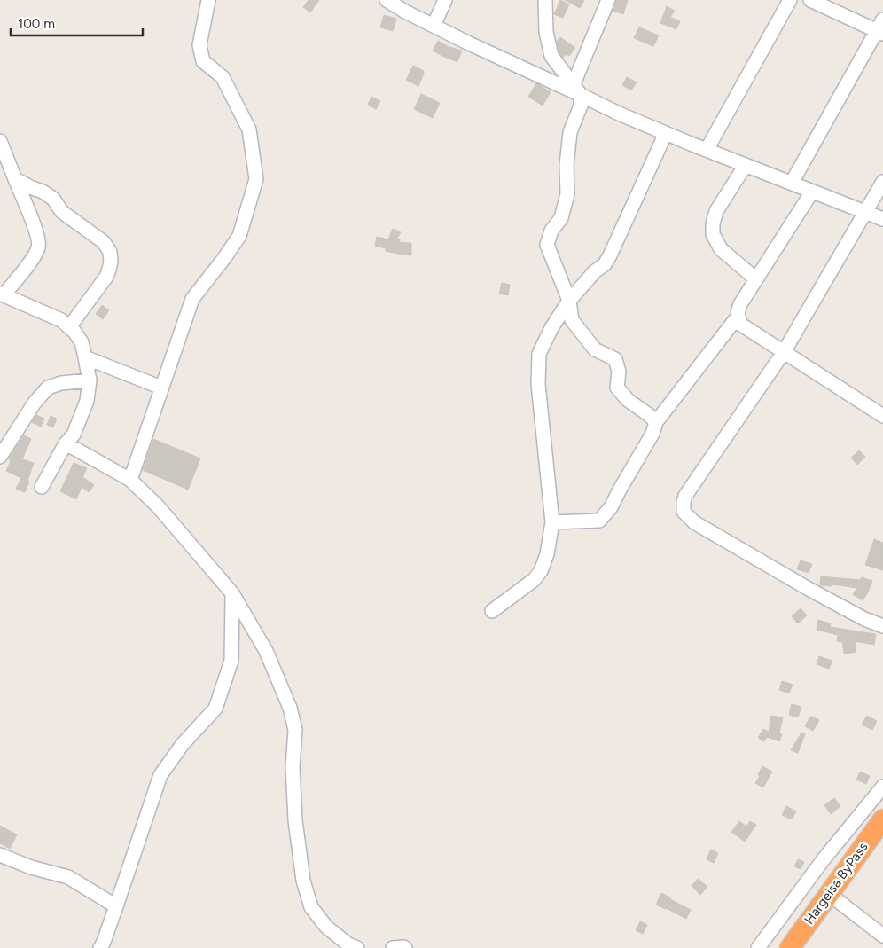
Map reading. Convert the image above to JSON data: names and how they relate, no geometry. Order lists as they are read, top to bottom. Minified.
{"streets":{"highway":["Hargeisa ByPass"]},"scale_bar":"100 m"}
